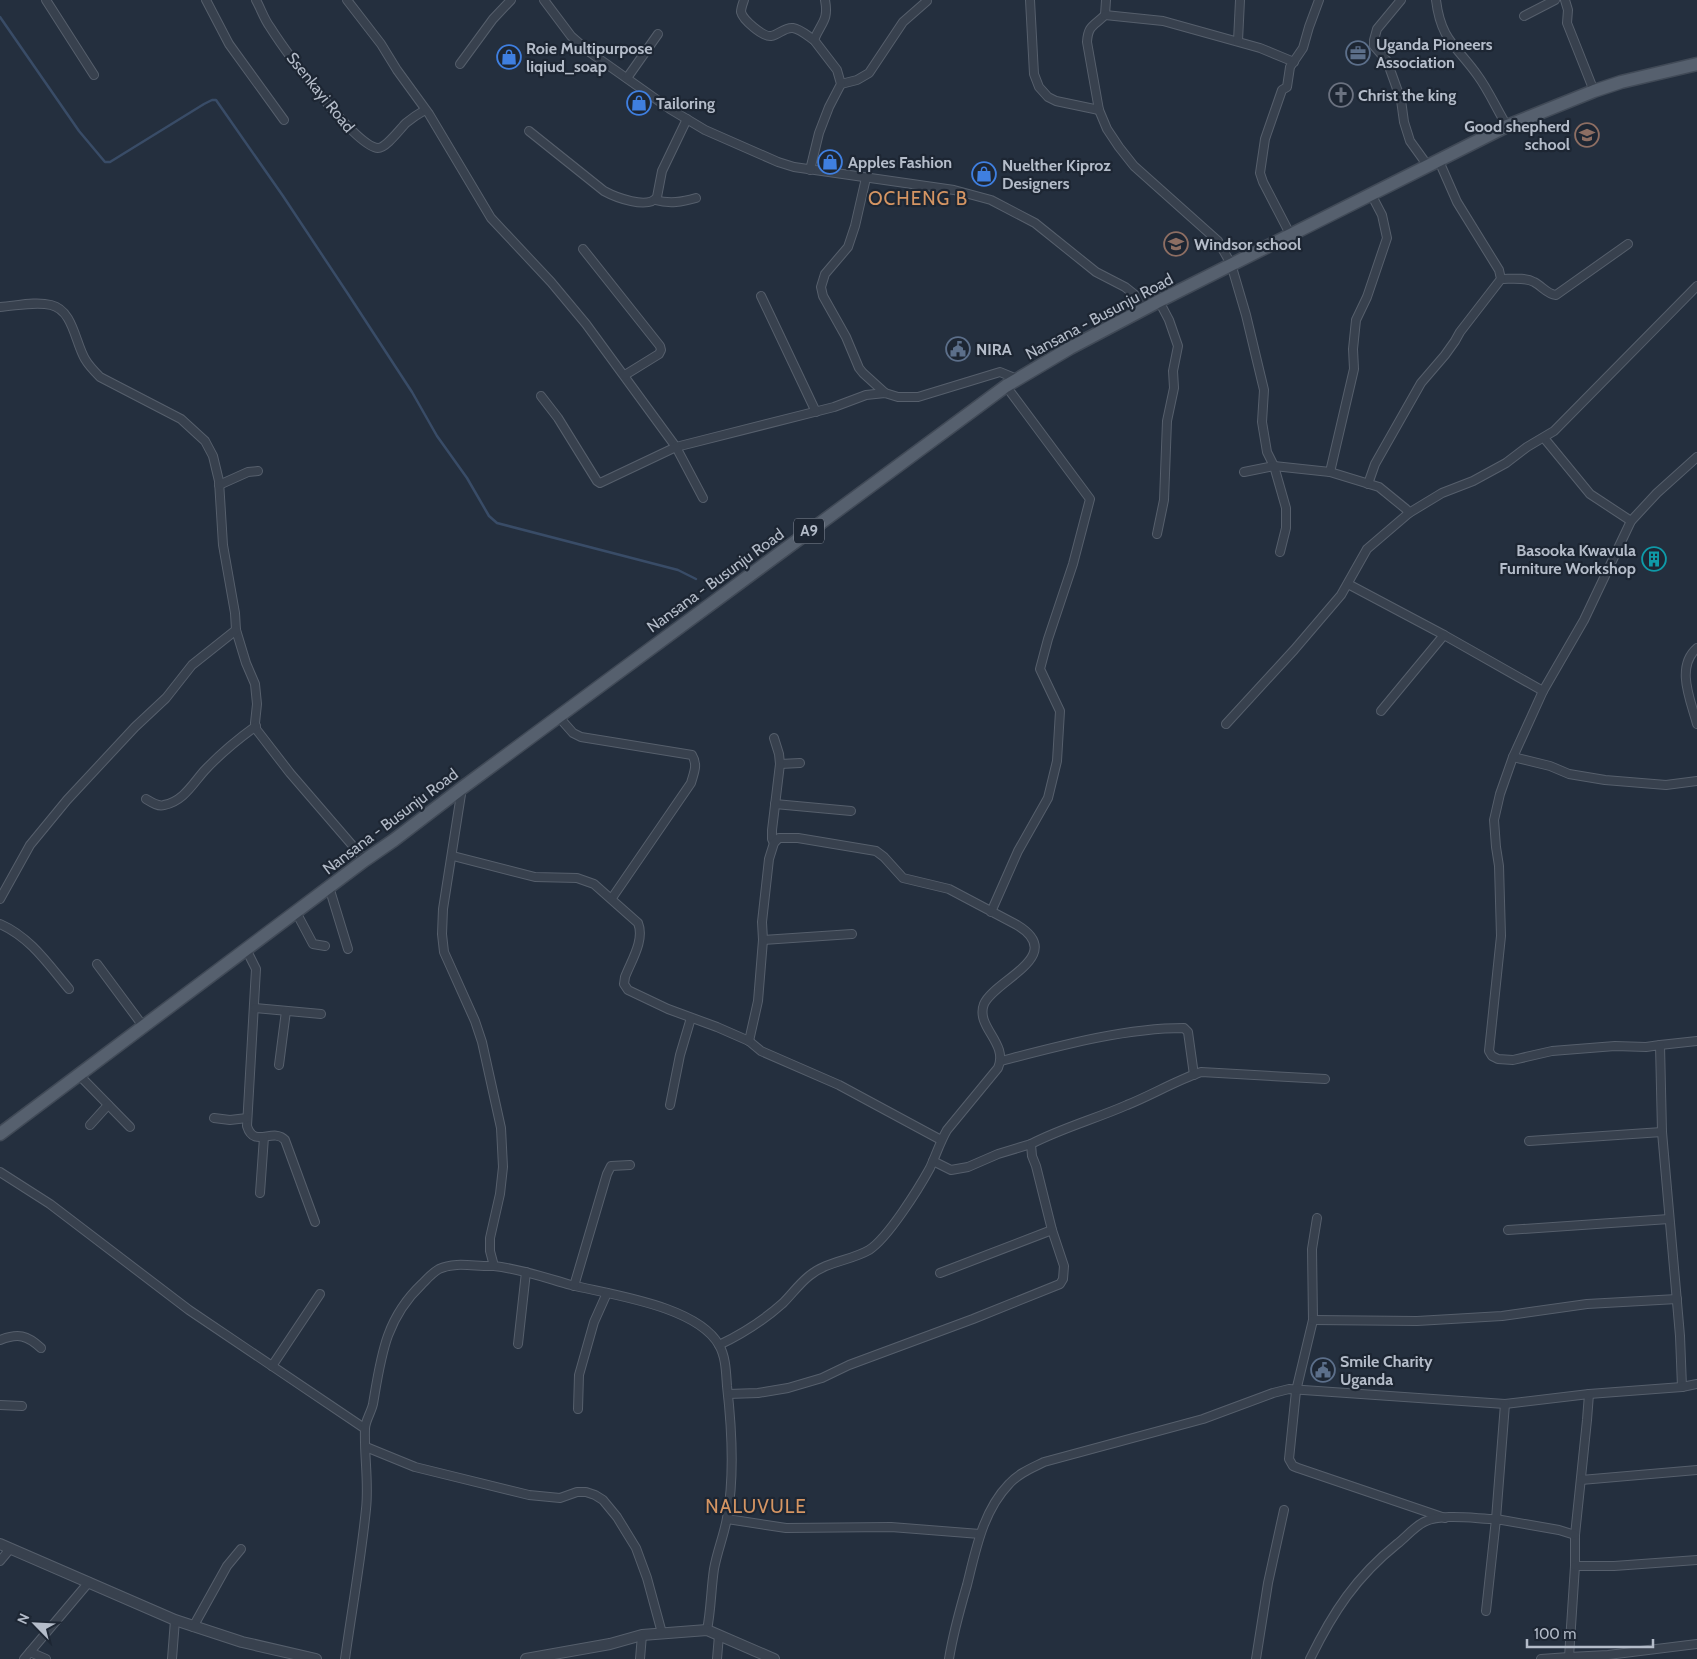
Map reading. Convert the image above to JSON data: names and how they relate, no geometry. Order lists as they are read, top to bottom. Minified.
{"streets":{"main road":["Nansana - Busunju Road","A9"],"street":["Ssenkayi Road"]},"districts":["OCHENG B","NALUVULE"],"places":{"office":["Uganda Pioneers Association"],"shop":["Roie Multipurpose liqiud_soap","Tailoring","Apples Fashion","Nuelther Kiproz Designers"],"church":["Christ the king"],"school or university":["Good shepherd school","Windsor school"],"public building":["NIRA","Smile Charity Uganda"],"building":["Basooka Kwavula Furniture Workshop"]},"scale_bar":"100 m","north":"top left"}
